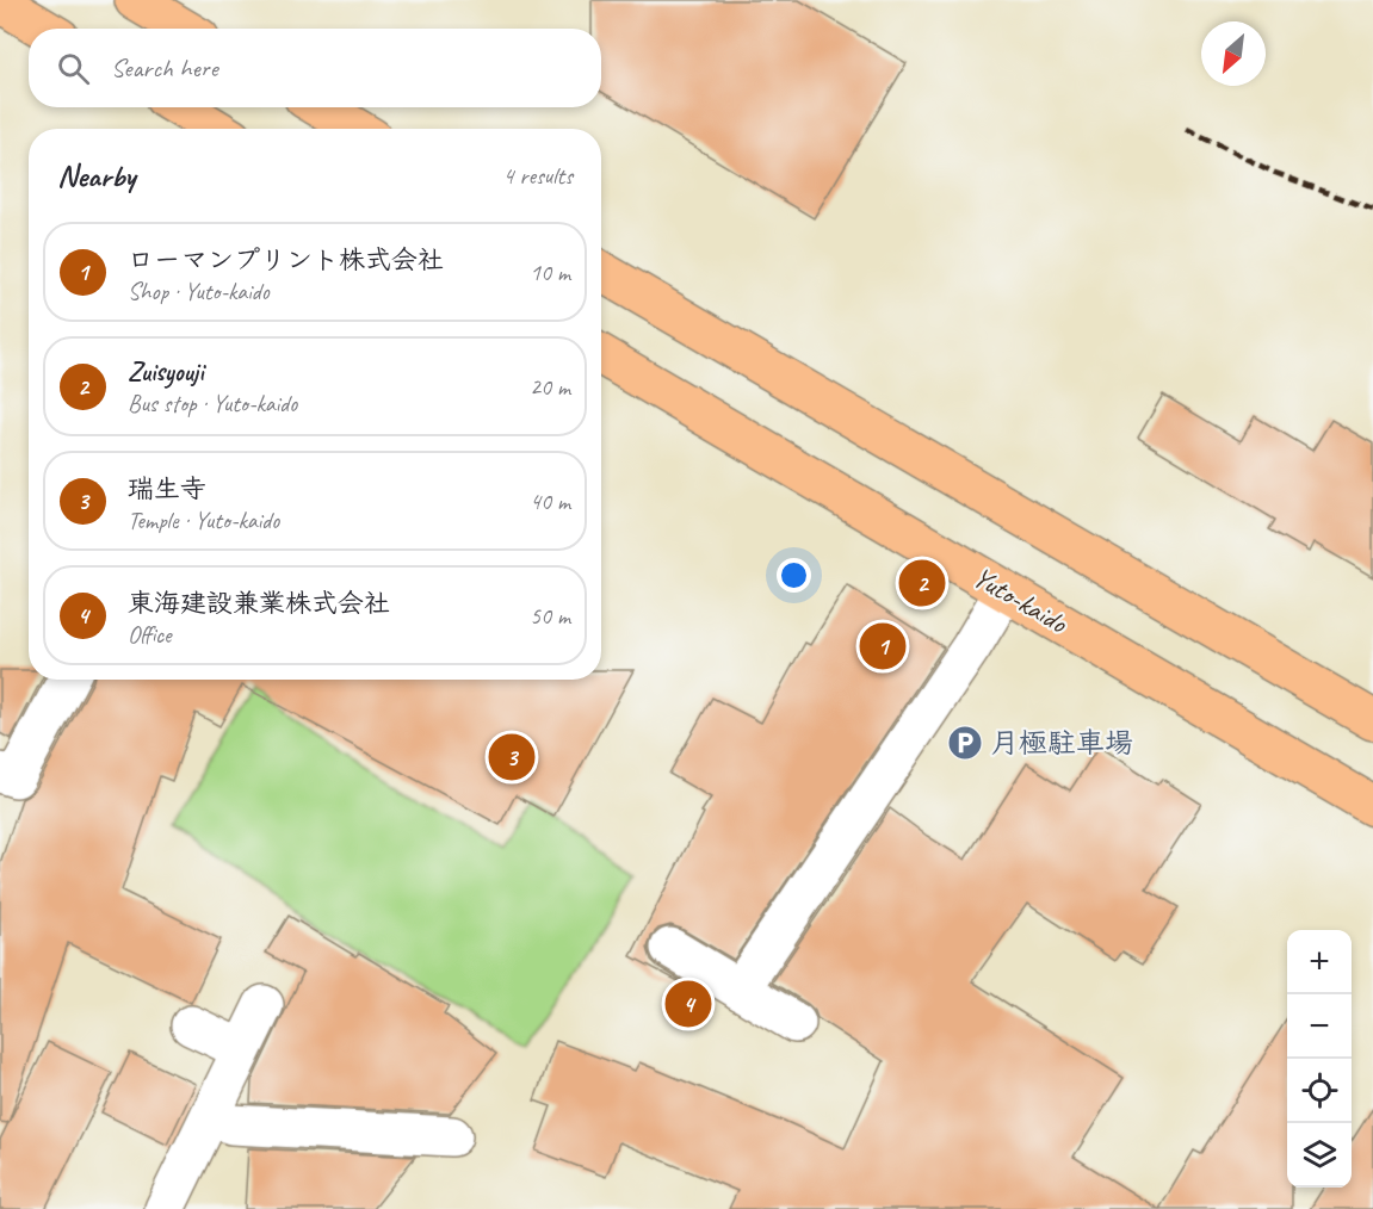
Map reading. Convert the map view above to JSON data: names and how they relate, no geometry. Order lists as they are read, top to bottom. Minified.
{"streets":{"main road":["Yuto-kaido"]},"places":{"parking":["月極駐車場"]},"north":"bottom left","page":{"search":"Search here","heading":["Nearby","4 results"],"list":[{"mark":"1","name":"ローマンプリント株式会社","note":"Shop · Yuto-kaido","value":"10 m"},{"mark":"2","name":"Zuisyouji","note":"Bus stop · Yuto-kaido","value":"20 m"},{"mark":"3","name":"瑞生寺","note":"Temple · Yuto-kaido","value":"40 m"},{"mark":"4","name":"東海建設兼業株式会社","note":"Office","value":"50 m"}],"pins":["2","1","3","4"],"map_buttons":["+","−"]}}
